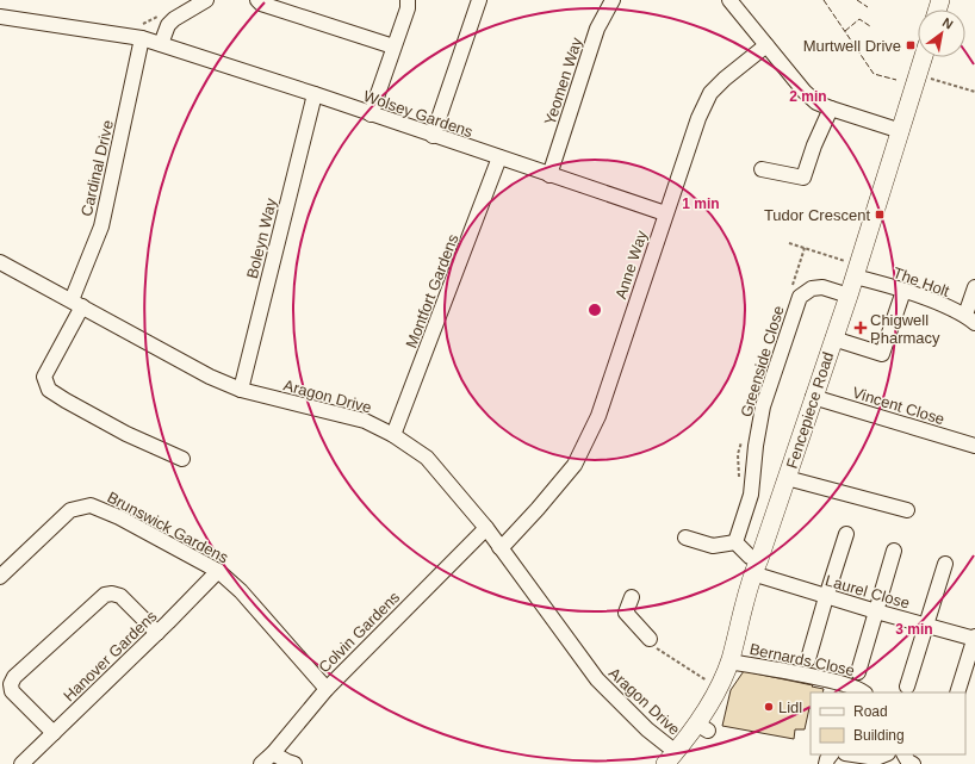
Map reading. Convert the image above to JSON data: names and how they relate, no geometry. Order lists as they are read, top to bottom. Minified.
{"streets":{"main road":["Fencepiece Road"],"street":["Yeomen Way","Wolsey Gardens","Cardinal Drive","Boleyn Way","Anne Way","The Holt","Montfort Gardens","Greenside Close","Aragon Drive","Vincent Close","Brunswick Gardens","Laurel Close","Colvin Gardens","Hanover Gardens","Bernards Close"]},"crossings":[["Yeomen Way","Wolsey Gardens"],["Wolsey Gardens","Cardinal Drive"],["Wolsey Gardens","Boleyn Way"],["Wolsey Gardens","Anne Way"],["Wolsey Gardens","Montfort Gardens"],["Cardinal Drive","Aragon Drive"],["Boleyn Way","Aragon Drive"],["Anne Way","Aragon Drive"],["The Holt","Fencepiece Road"],["Montfort Gardens","Aragon Drive"],["Greenside Close","Fencepiece Road"],["Aragon Drive","Fencepiece Road"],["Aragon Drive","Colvin Gardens"],["Vincent Close","Fencepiece Road"],["Fencepiece Road","Laurel Close"],["Fencepiece Road","Bernards Close"],["Brunswick Gardens","Colvin Gardens"],["Brunswick Gardens","Hanover Gardens"]],"places":{"transit":["Murtwell Drive","Tudor Crescent"],"health":["Chigwell Pharmacy"],"other":["Lidl"]},"legend":["Road","Building"],"north":"top right","rings":["2 min","1 min","3 min"]}
